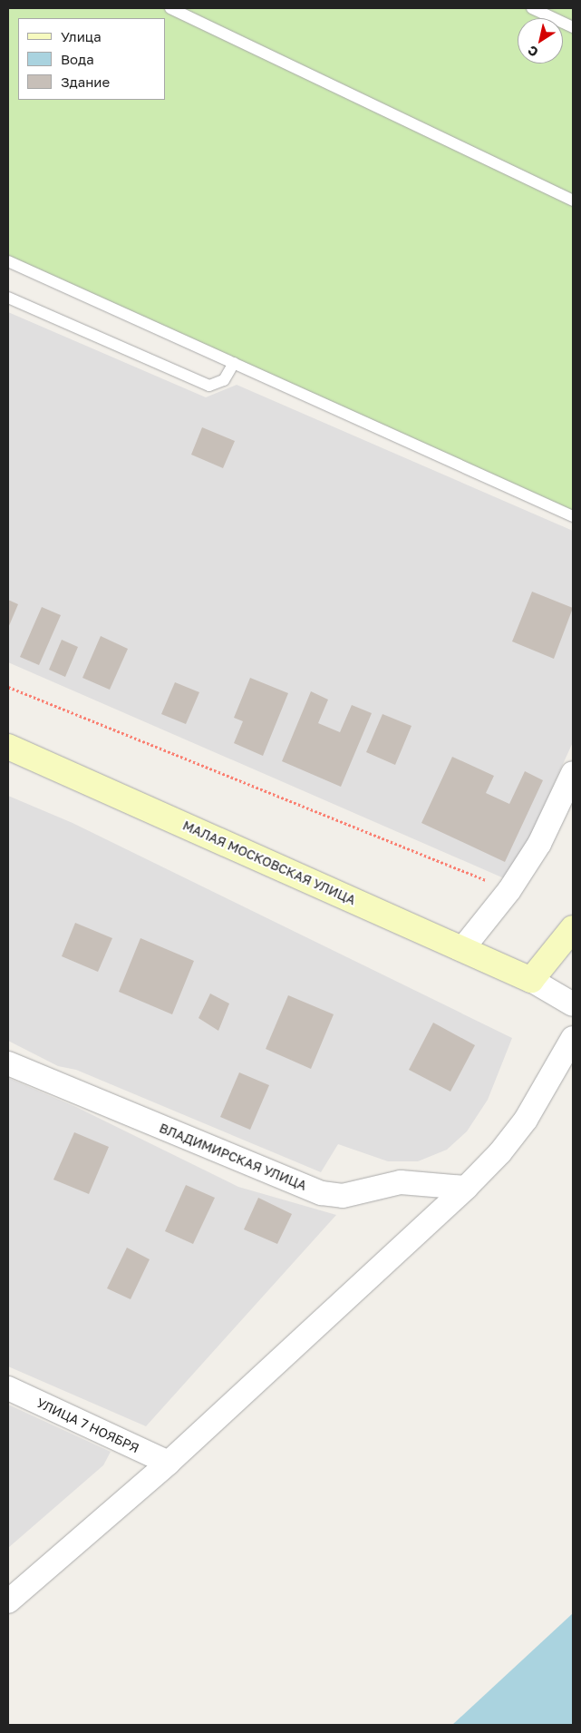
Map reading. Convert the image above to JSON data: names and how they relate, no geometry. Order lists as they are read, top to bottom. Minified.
{"streets":{"main road":["МАЛАЯ МОСКОВСКАЯ УЛИЦА"],"street":["ВЛАДИМИРСКАЯ УЛИЦА","УЛИЦА 7 НОЯБРЯ"]},"legend":["Улица","Вода","Здание"],"north":"bottom left"}
